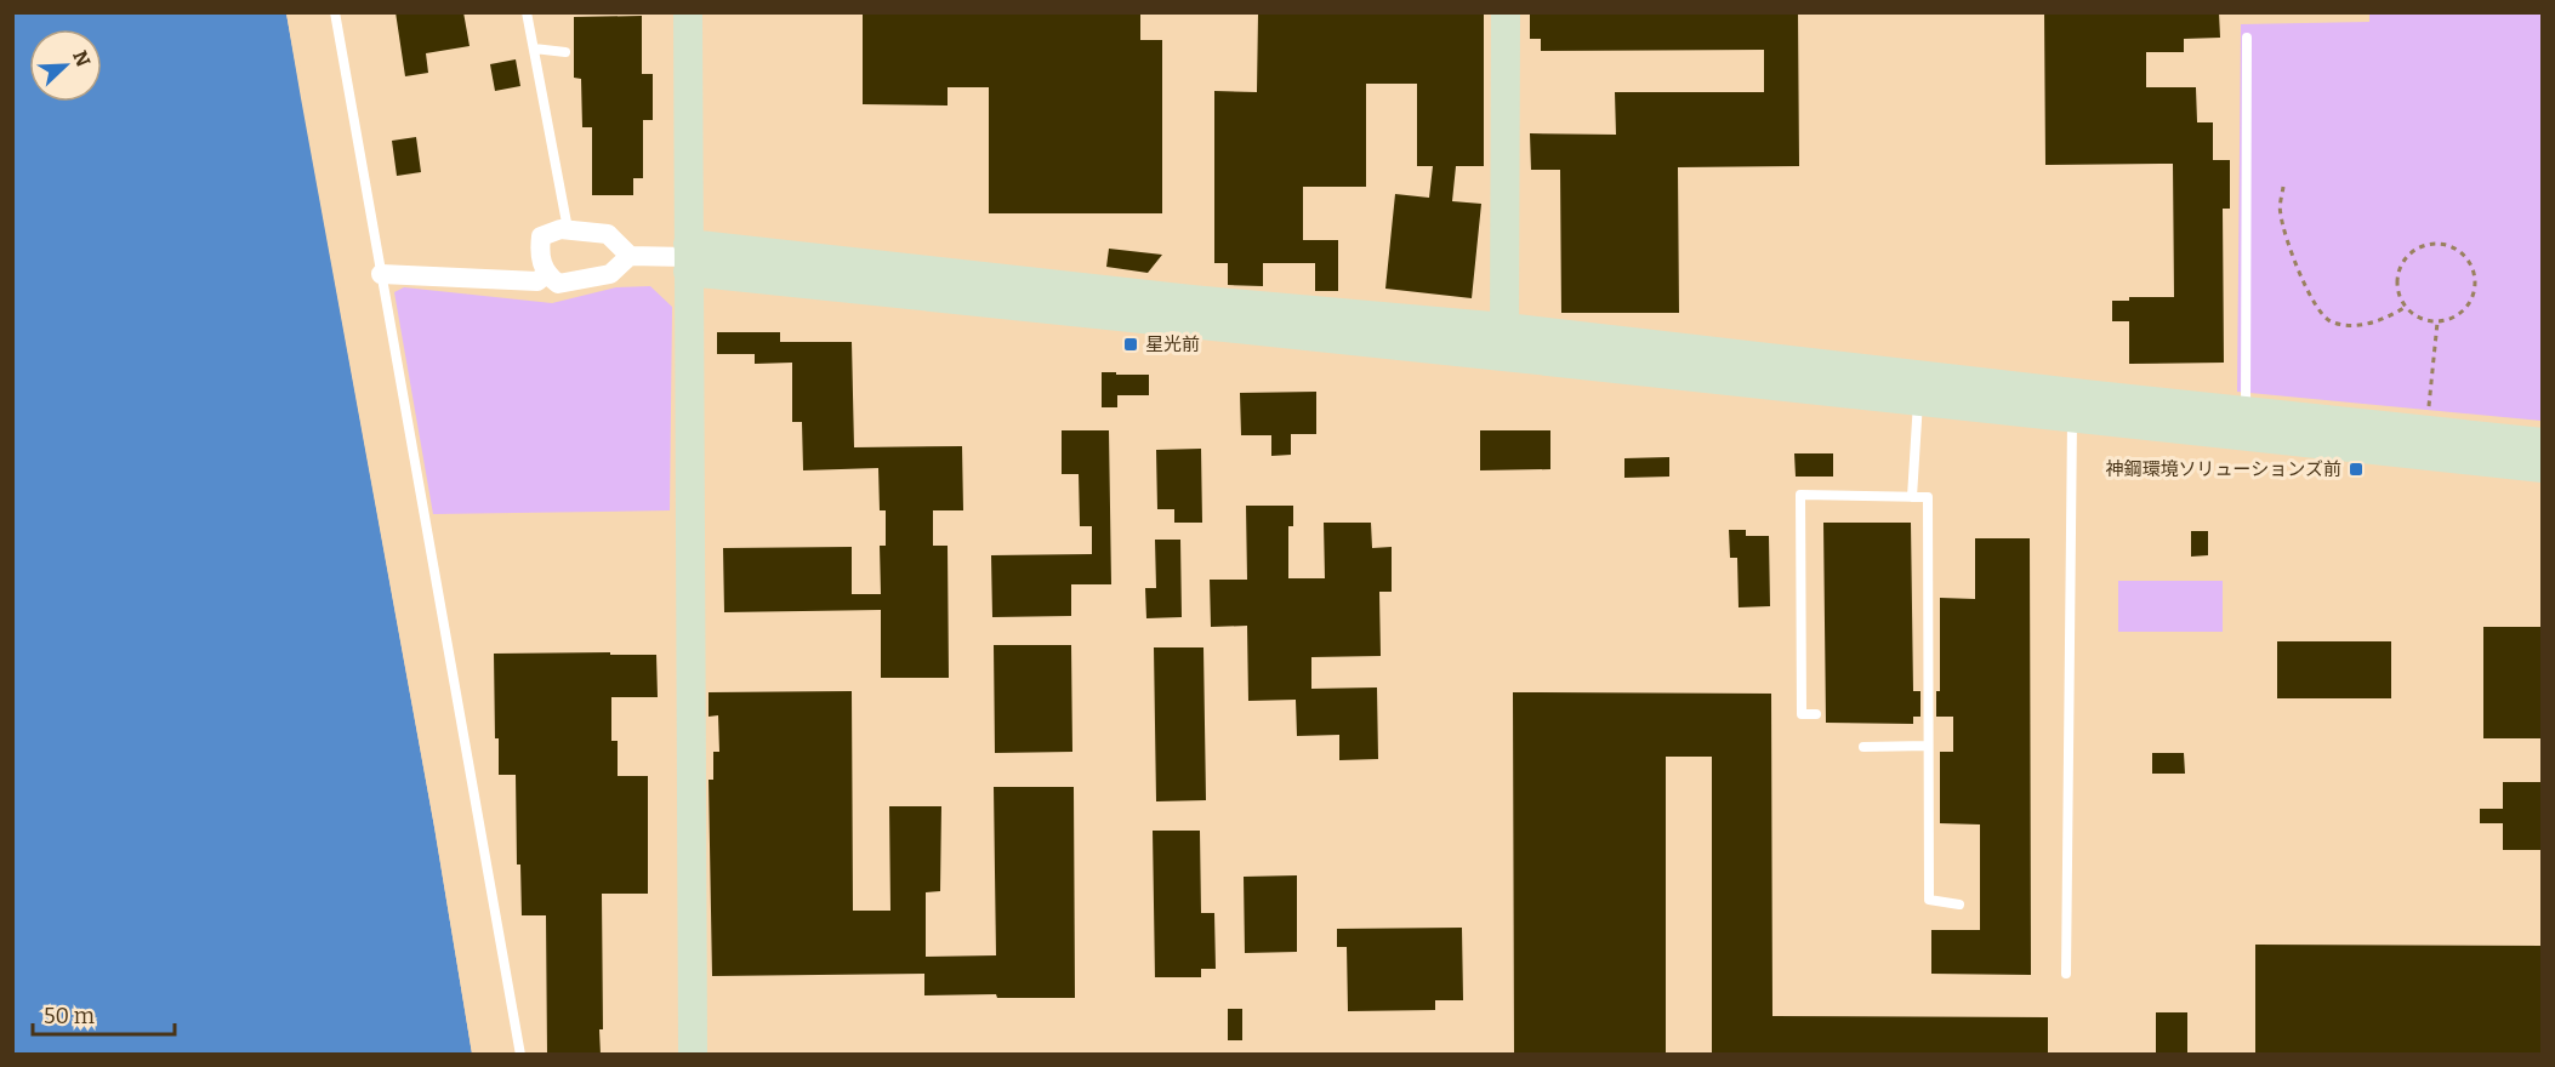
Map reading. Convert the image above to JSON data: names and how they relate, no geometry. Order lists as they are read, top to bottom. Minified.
{"places":{"transit":["星光前","神鋼環境ソリューションズ前"]},"scale_bar":"50 m","north":"top right"}
